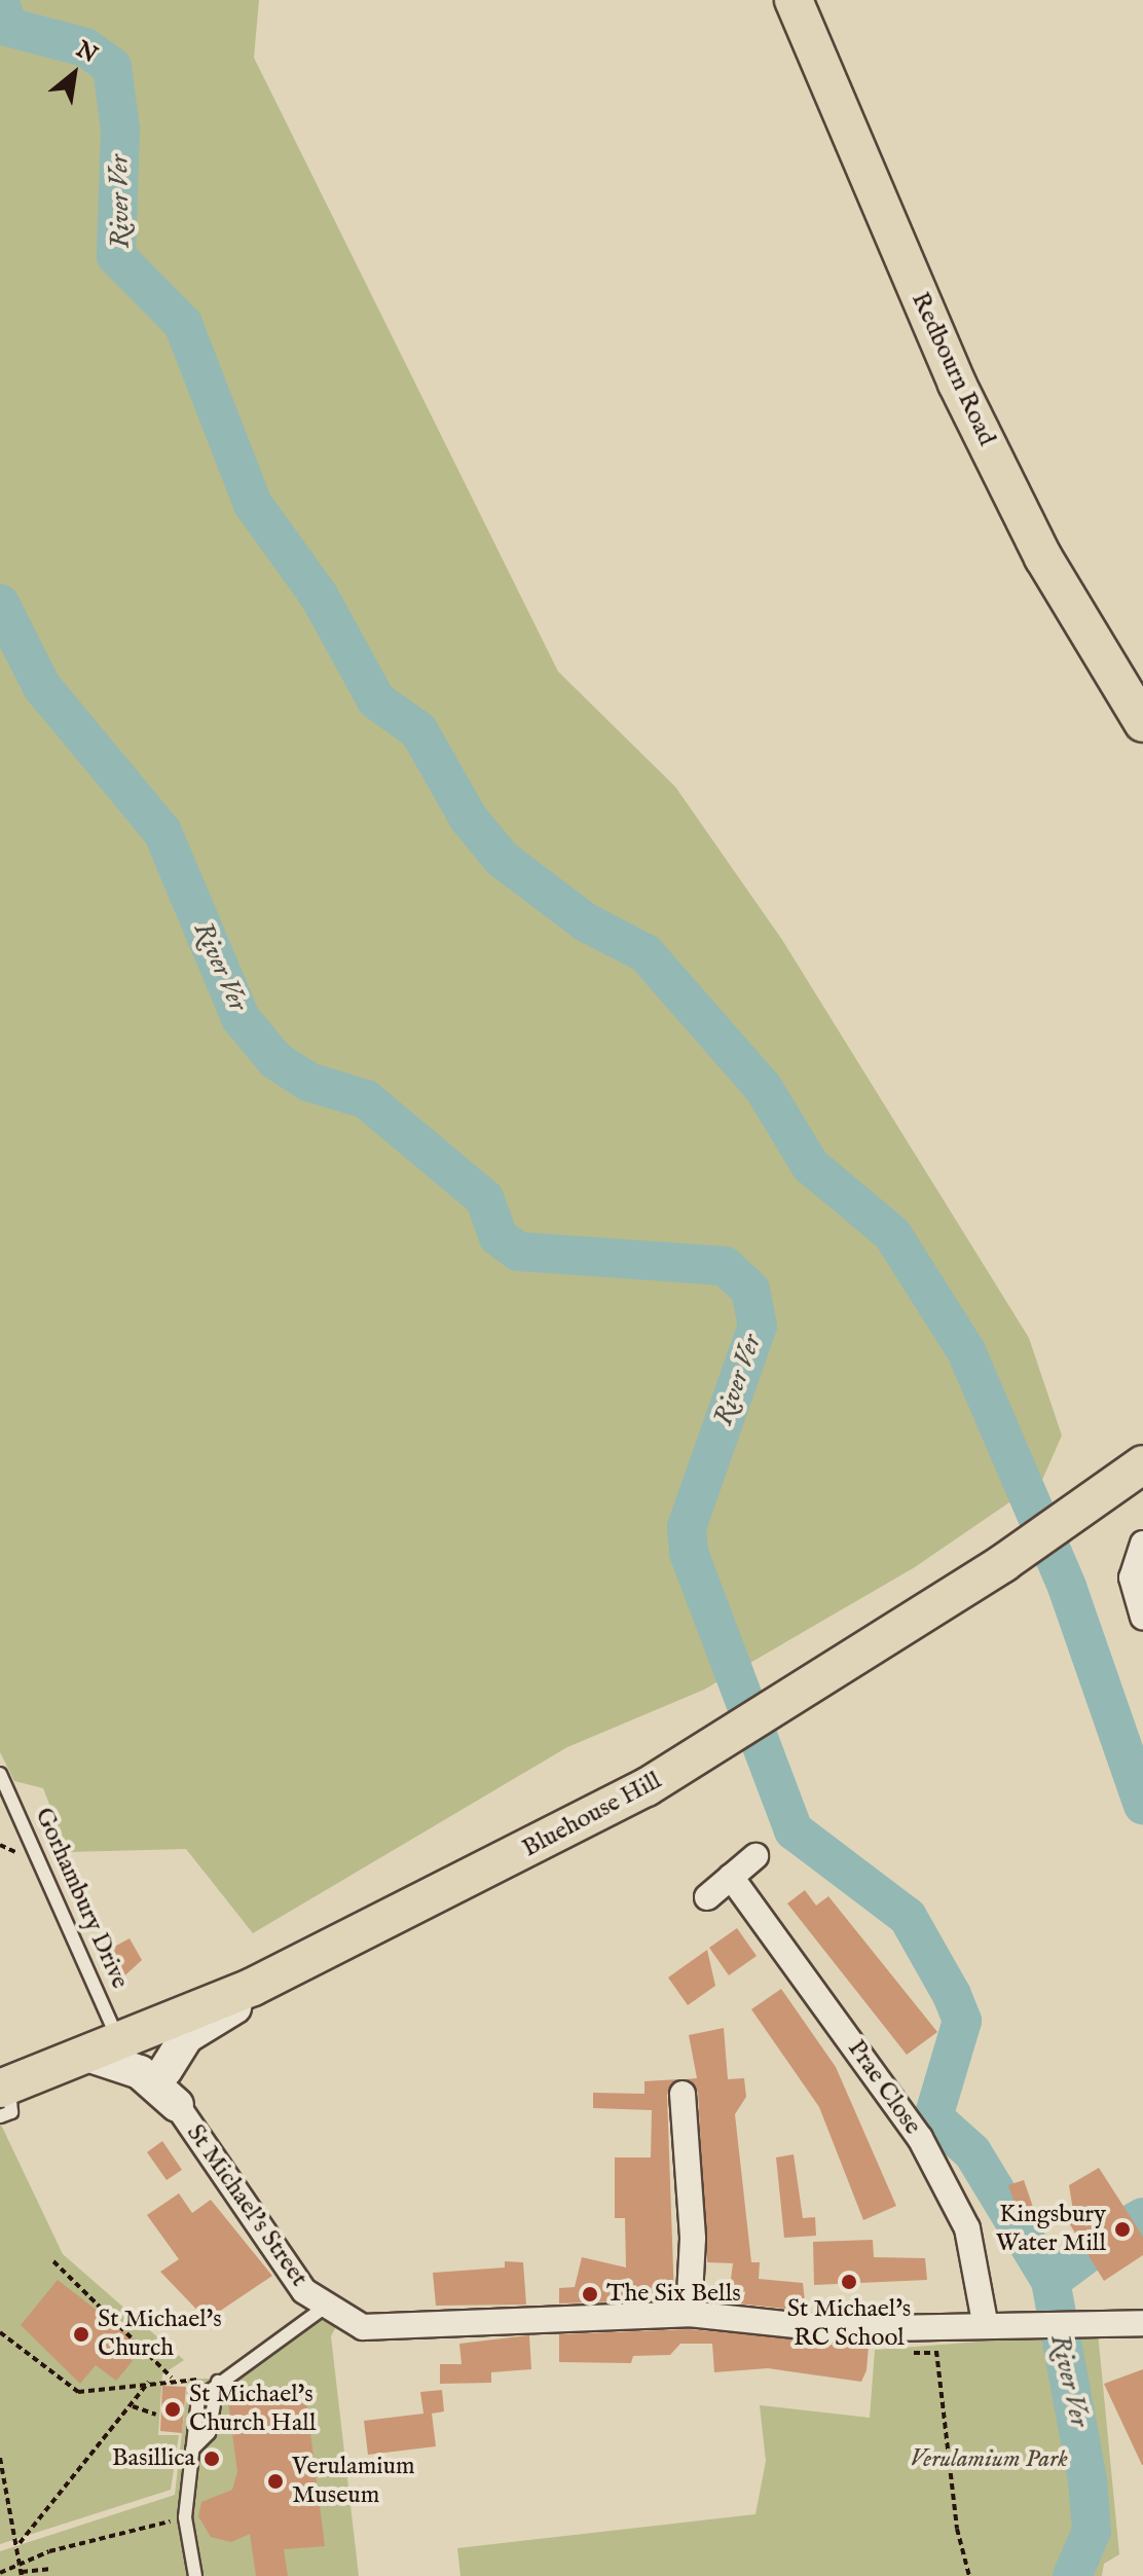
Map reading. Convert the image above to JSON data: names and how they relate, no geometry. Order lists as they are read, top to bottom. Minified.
{"streets":{"main road":["Redbourn Road","Bluehouse Hill"],"street":["Prae Close","St Michael's Street"],"lane":["Gorhambury Drive"]},"crossings":[["Bluehouse Hill","Gorhambury Drive"],["Prae Close","St Michael's Street"]],"water":["River Ver"],"parks":["Verulamium Park"],"places":["Kingsbury Water Mill","St Michael's RC School","The Six Bells","St Michael's Church","St Michael's Church Hall","Basillica","Verulamium Museum"],"north":"top right"}
